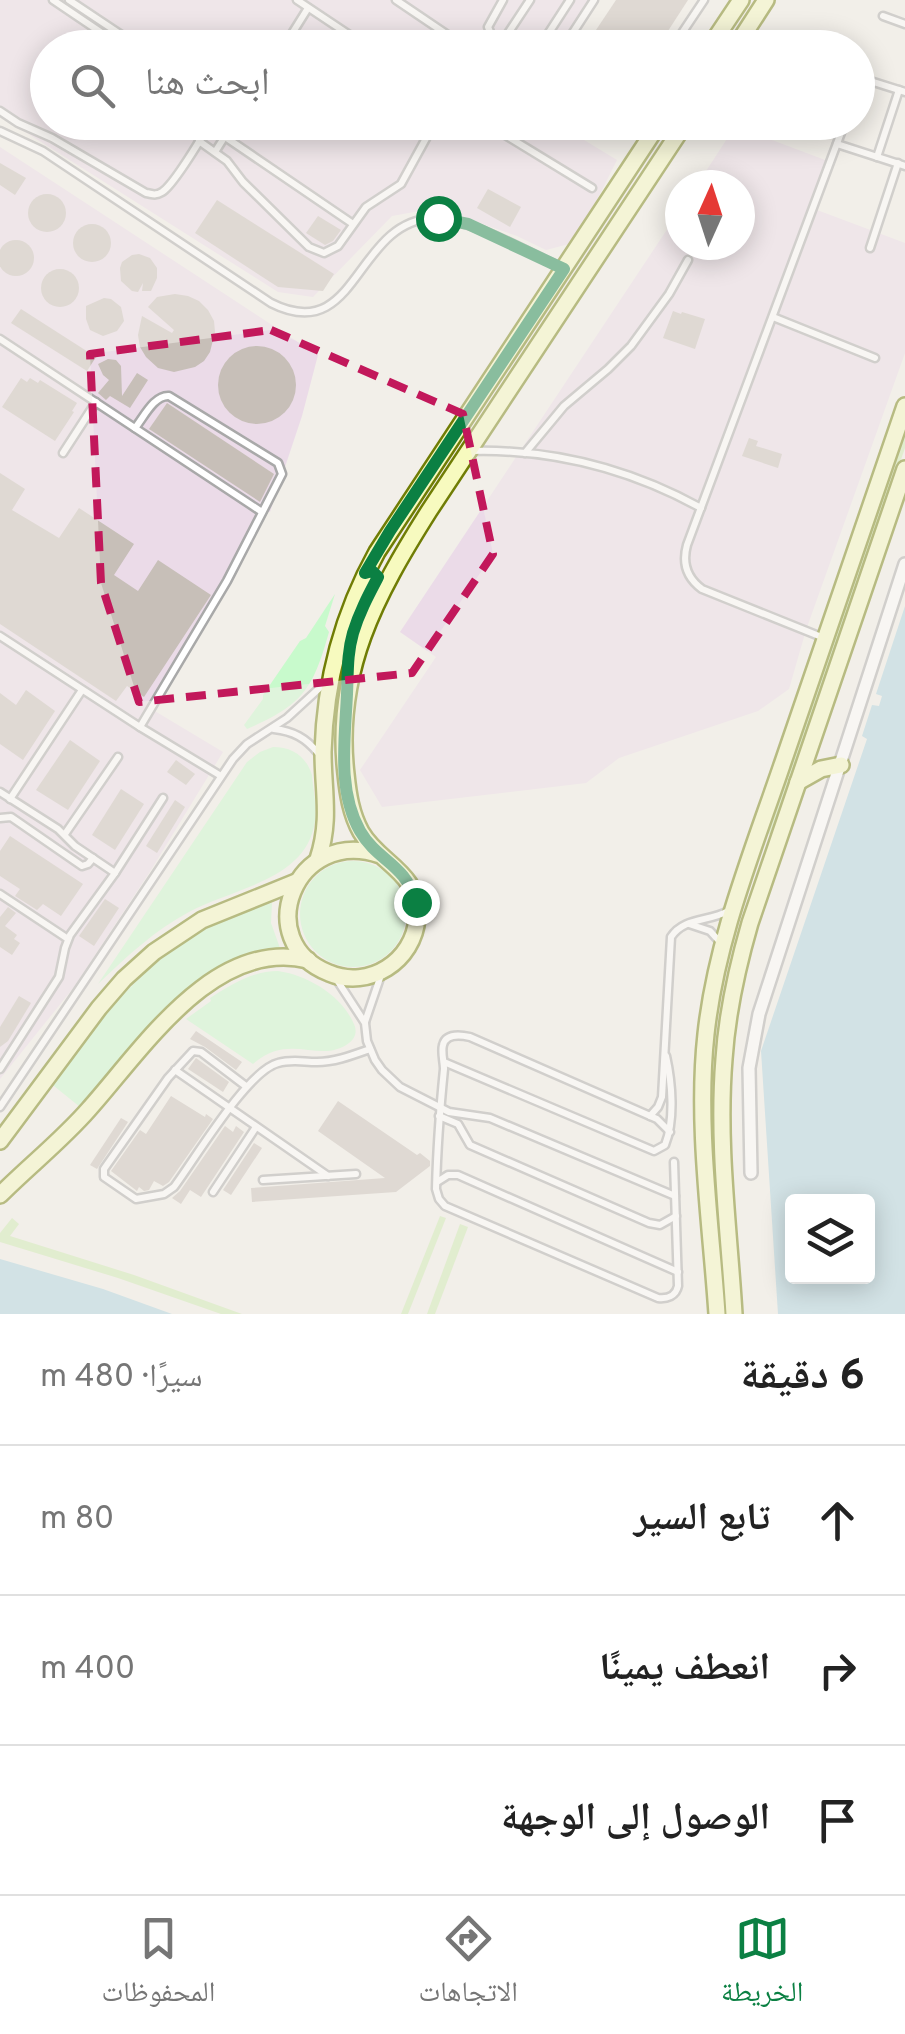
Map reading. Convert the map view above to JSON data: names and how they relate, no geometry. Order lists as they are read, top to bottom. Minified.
{"north":"top","page":{"search":"ابحث هنا","heading":["6 دقيقة","سيرًا · 480 m"],"list":[["تابع السير","80 m"],["انعطف يمينًا","400 m"],"الوصول إلى الوجهة"],"nav":["الخريطة","الاتجاهات","المحفوظات"]}}
